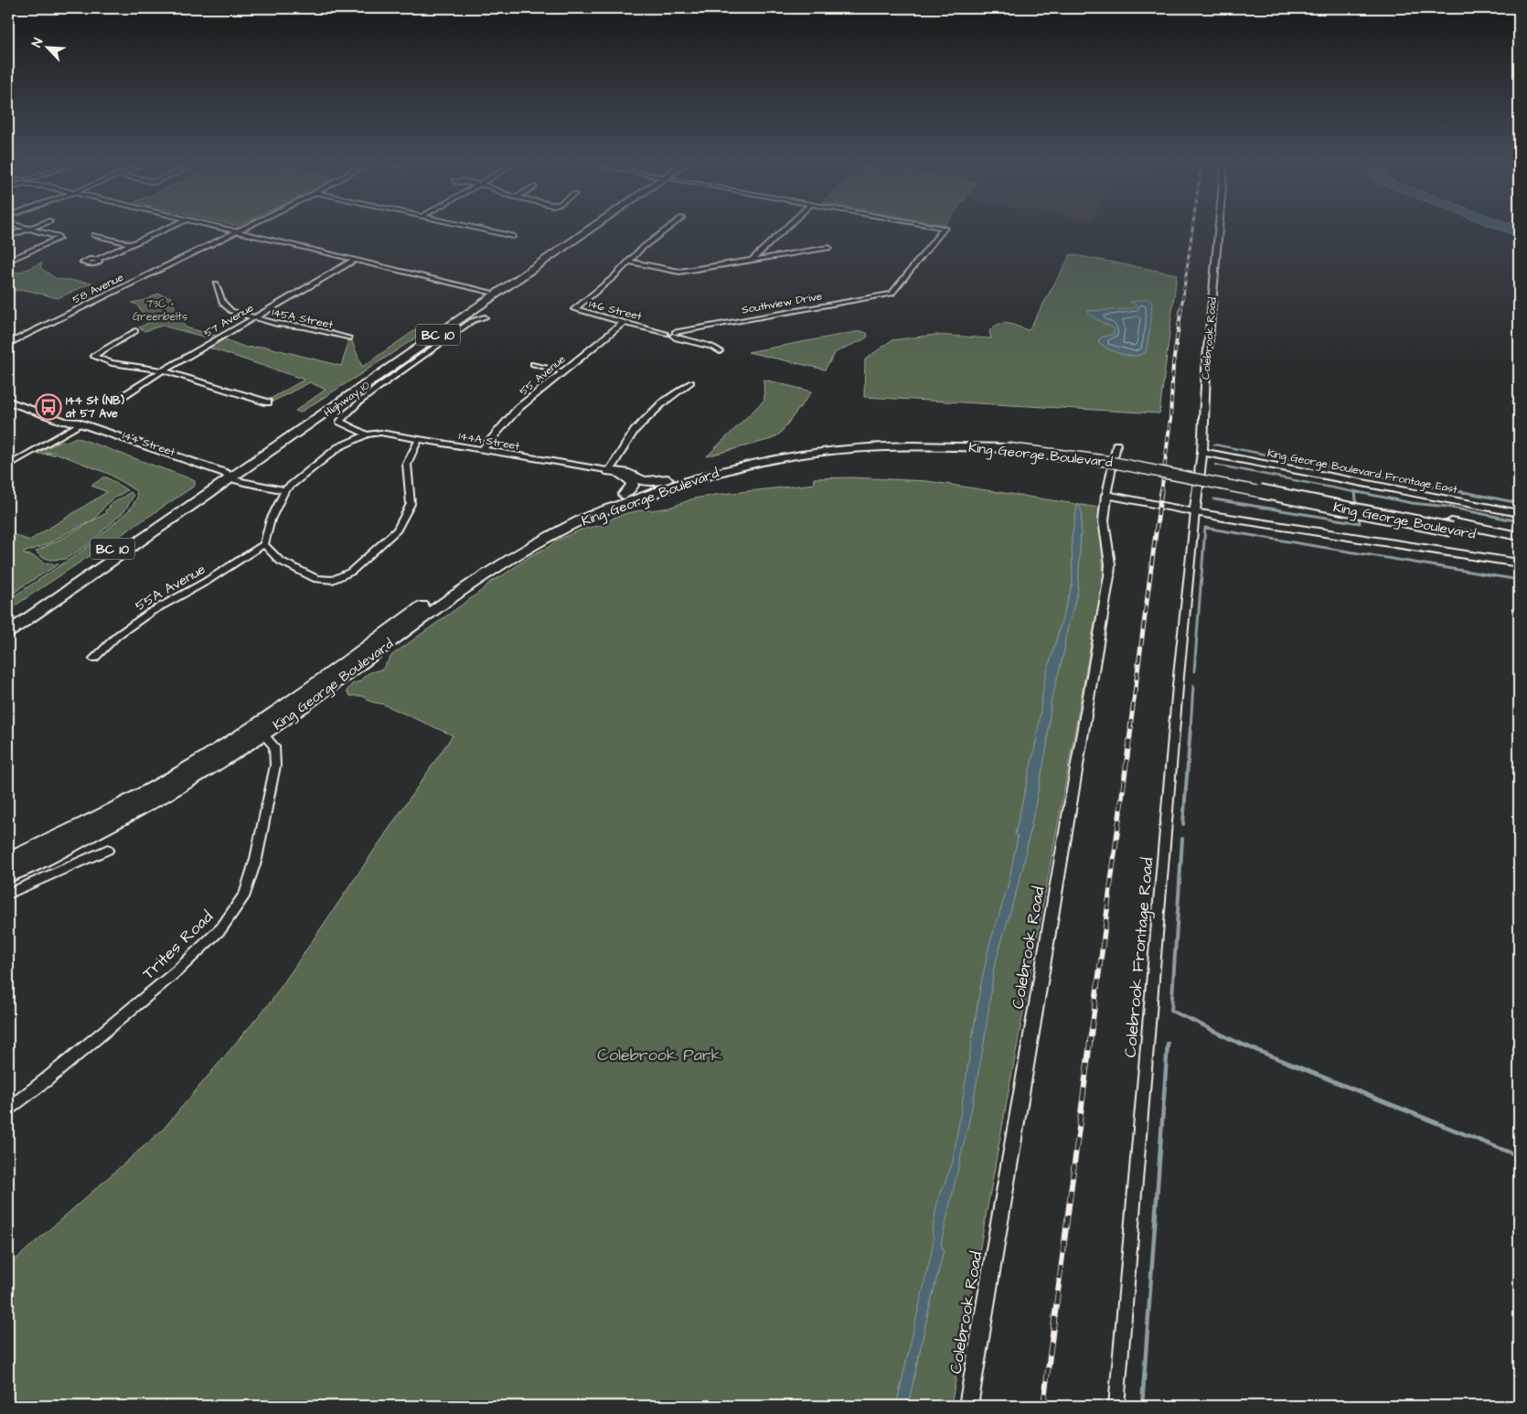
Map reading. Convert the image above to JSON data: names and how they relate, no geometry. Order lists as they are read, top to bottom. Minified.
{"streets":{"main road":["BC 10","Highway 10","144 Street","King George Boulevard"],"street":["58 Avenue","Southview Drive","146 Street","145A Street","57 Avenue","Colebrook Road","55 Avenue","144A Street","King George Boulevard Frontage East","55A Avenue","Trites Road","Colebrook Frontage Road"]},"crossings":[["Southview Drive","146 Street"],["146 Street","55 Avenue"],["145A Street","57 Avenue"],["Colebrook Road","King George Boulevard Frontage East"],["Colebrook Road","Colebrook Frontage Road"],["55 Avenue","144A Street"],["Highway 10","144 Street"],["King George Boulevard","Trites Road"]],"parks":["73C - Greenbelts","Colebrook Park"],"places":{"bus stop":["144 St (NB) at 57 Ave"]},"north":"top left"}
